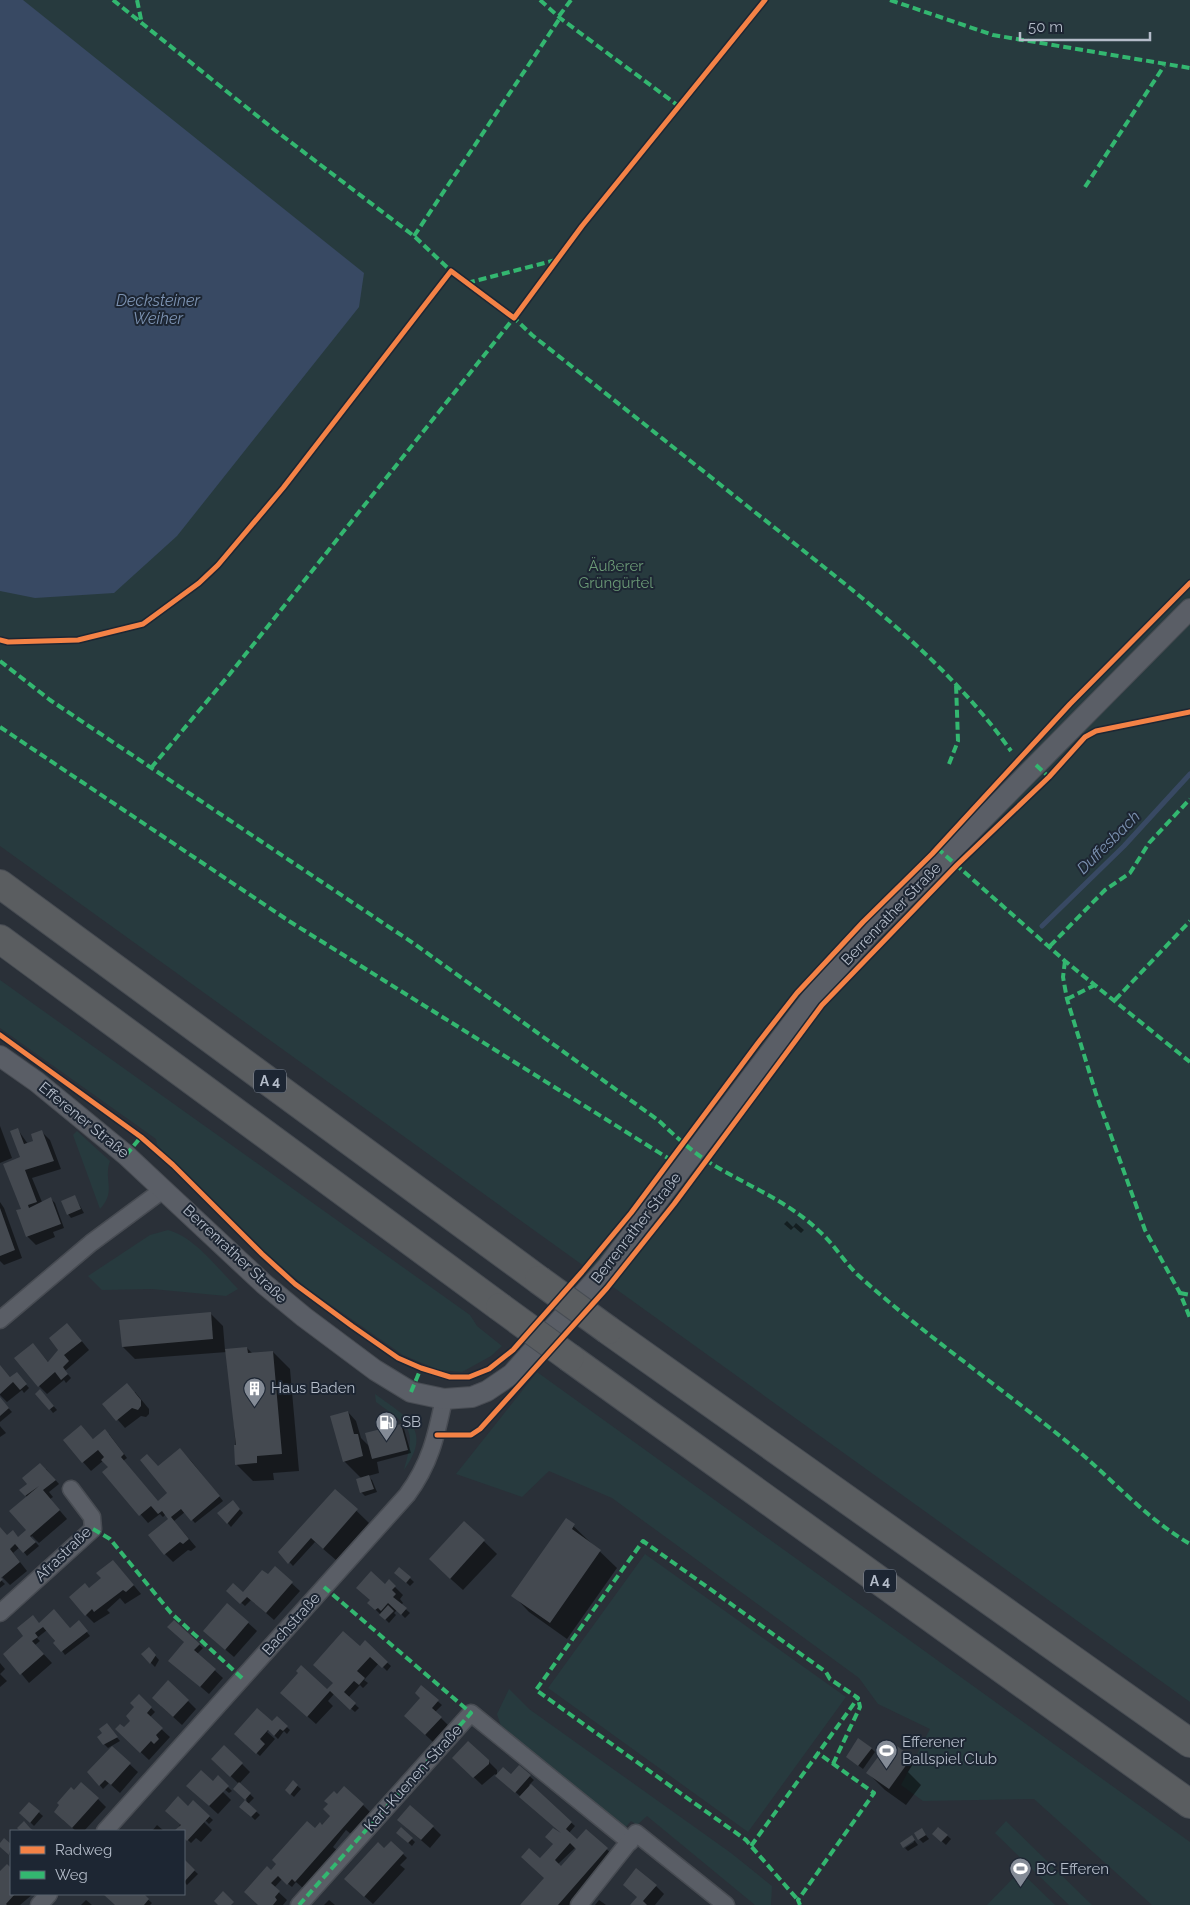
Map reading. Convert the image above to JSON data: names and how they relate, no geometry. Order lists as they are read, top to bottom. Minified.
{"streets":{"highway":["A 4"],"street":["Berrenrather Straße","Efferener Straße","Afrastraße","Bachstraße","Karl-Kuenen-Straße"]},"crossings":[["Berrenrather Straße","Efferener Straße"],["Berrenrather Straße","Bachstraße"]],"water":["Decksteiner Weiher","Duffesbach"],"parks":["Äußerer Grüngürtel"],"places":{"building":["Haus Baden"],"fuel station":["SB"],"sports":["Efferener Ballspiel Club","BC Efferen"]},"legend":["Radweg","Weg"],"scale_bar":"50 m"}
